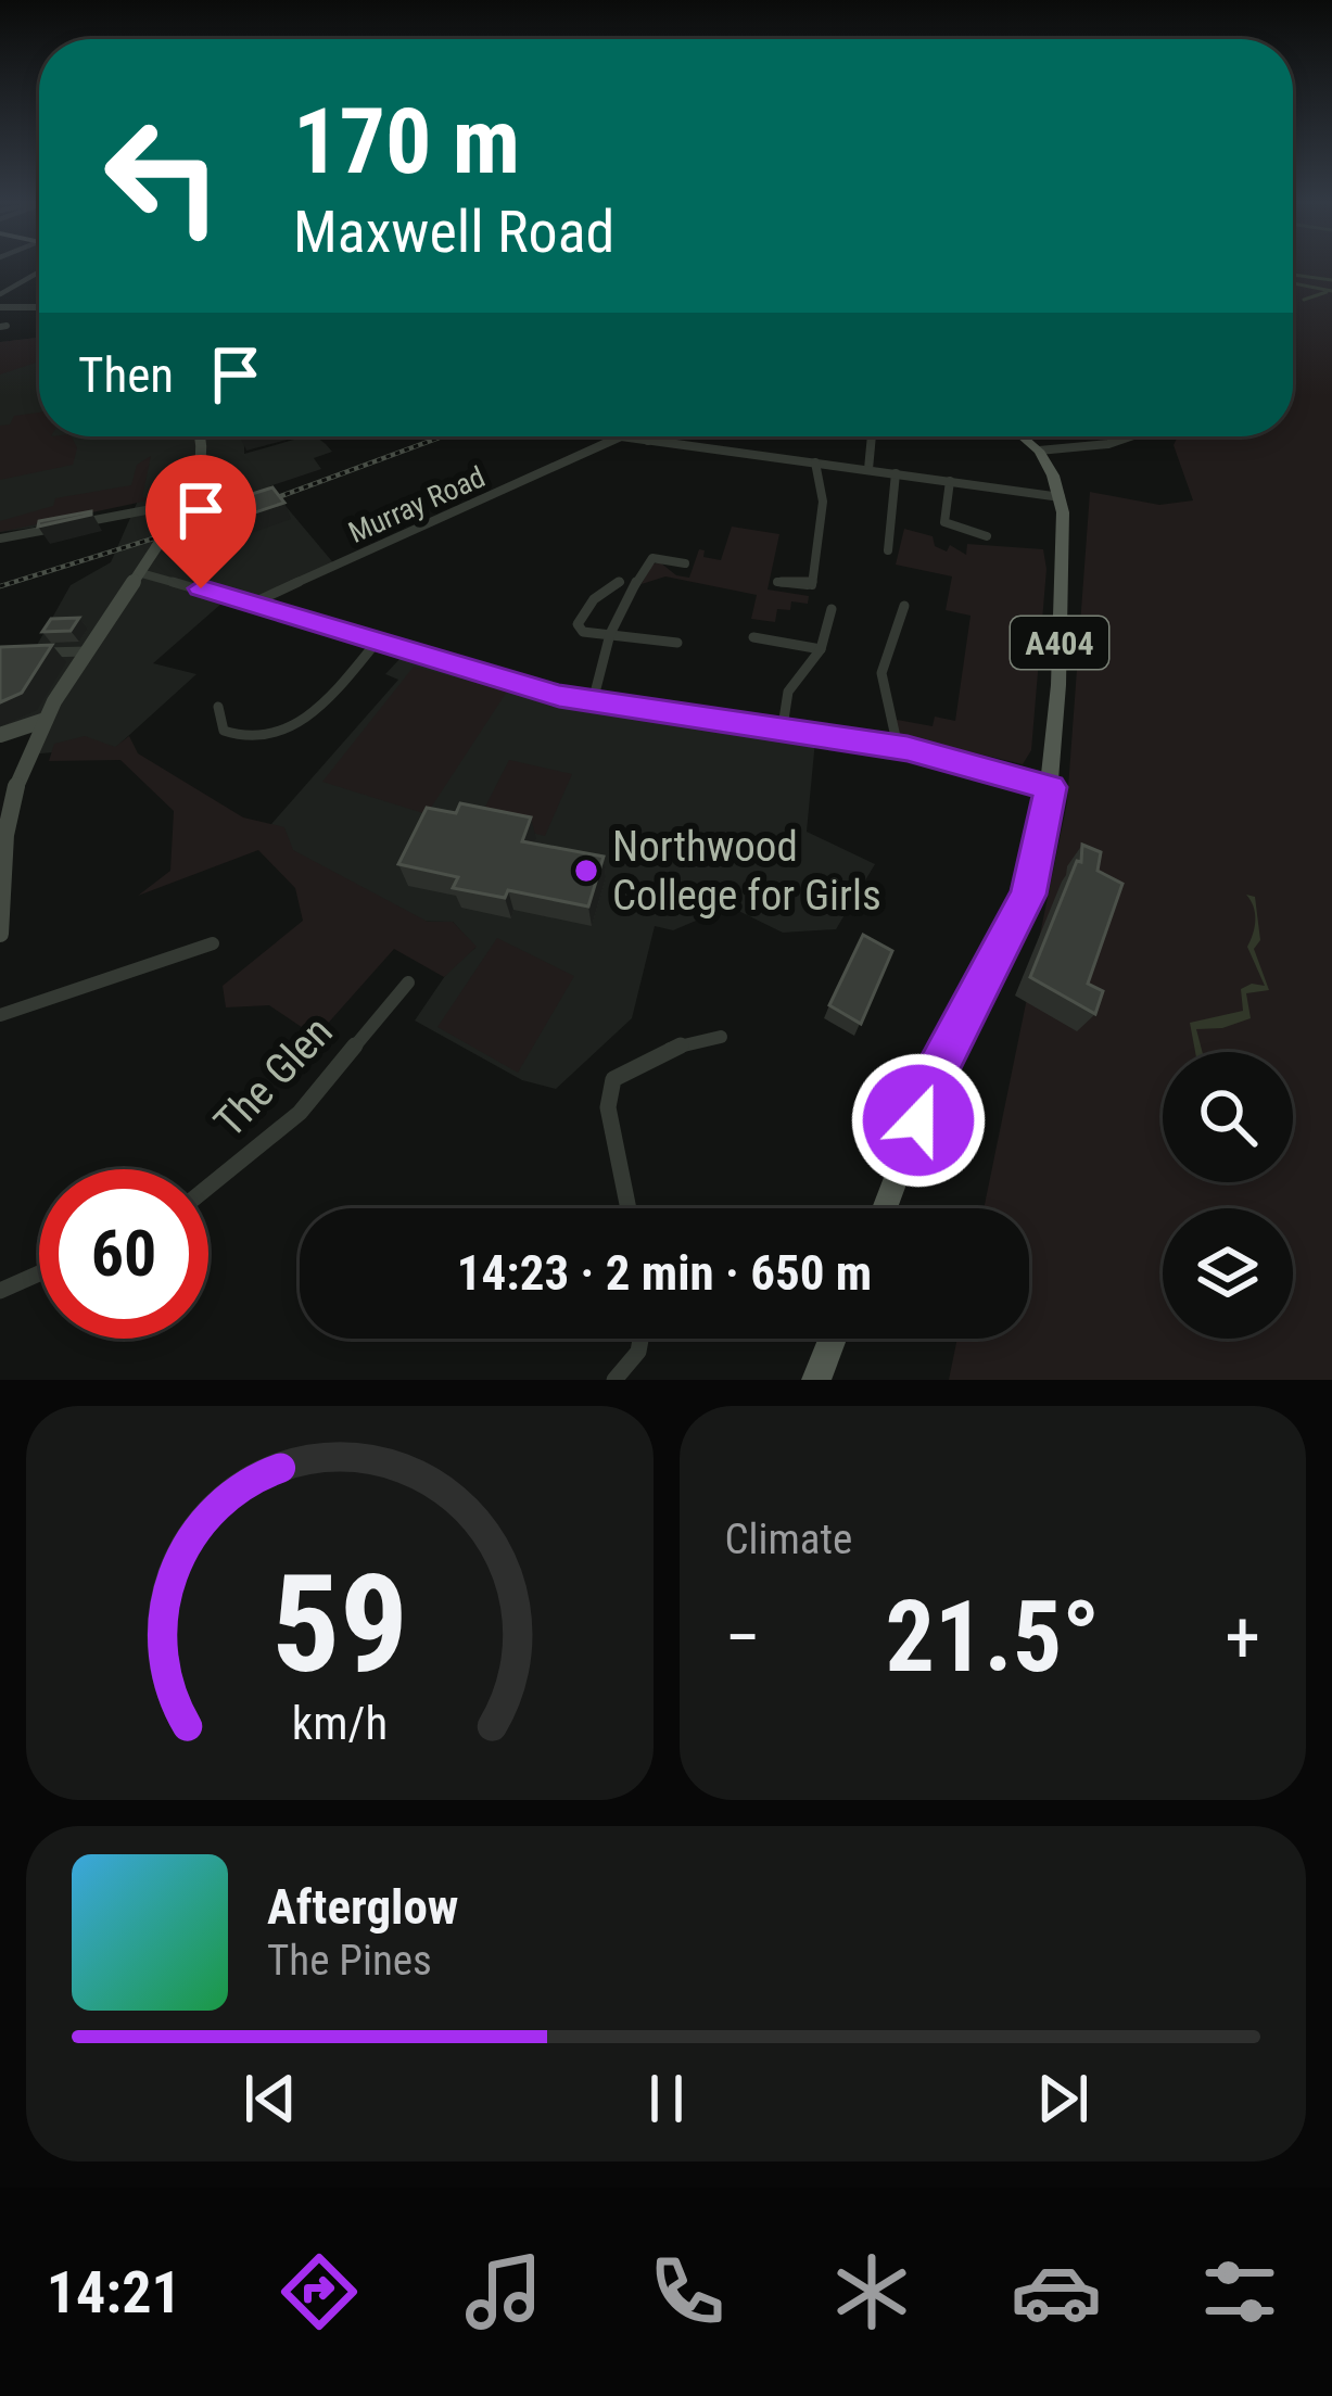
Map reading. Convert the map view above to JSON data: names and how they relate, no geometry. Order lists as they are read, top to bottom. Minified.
{"streets":{"main road":["A404"],"street":["Murray Road","The Glen"]},"crossings":[["Murray Road","A404"]],"places":["Northwood College for Girls"],"page":{"turn":["170 m","Maxwell Road"],"then":"Then","limit":"60","trip":"14:23 · 2 min · 650 m","tile":"Climate","heat":["−","21.5°","+"],"song":["Afterglow","The Pines"],"tabs":"14:21","gauge":["59","km/h"]}}
